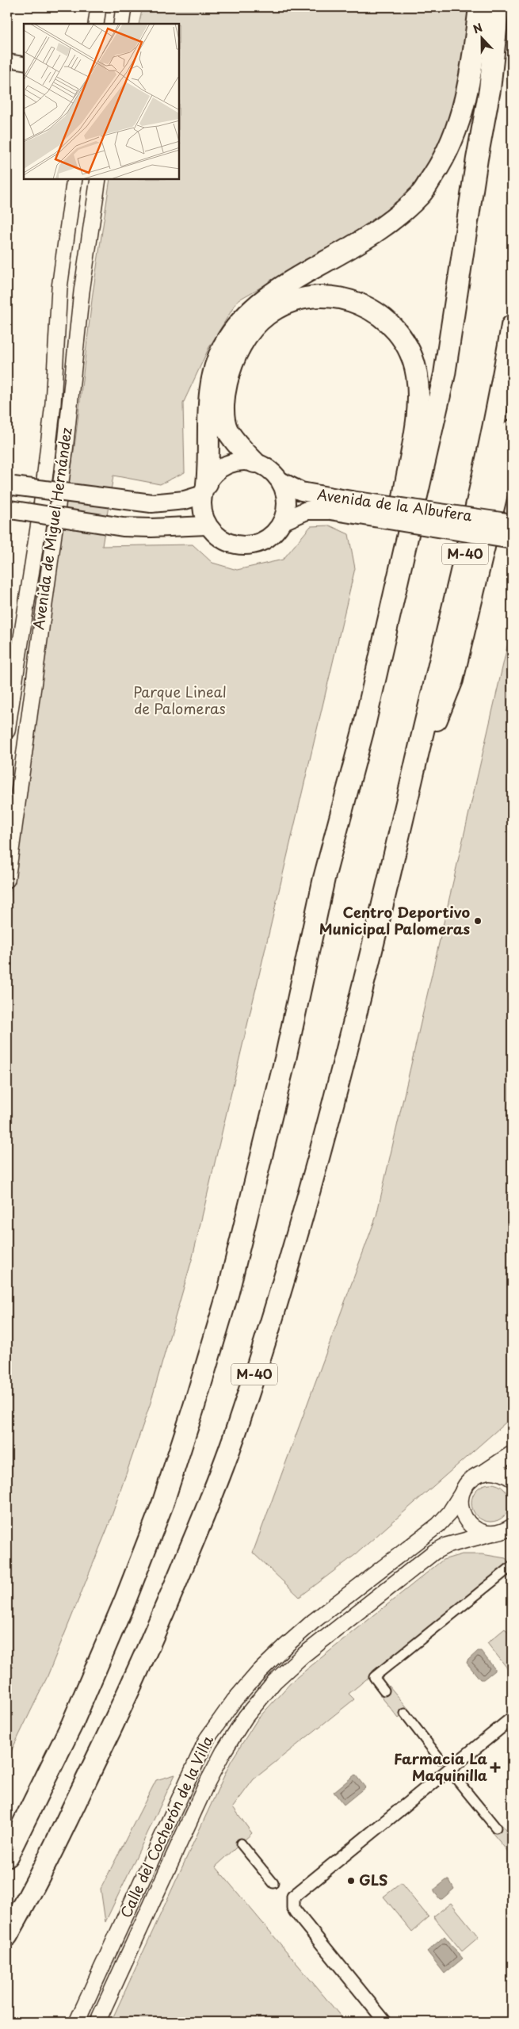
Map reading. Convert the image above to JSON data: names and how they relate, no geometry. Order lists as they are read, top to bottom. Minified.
{"streets":{"highway":["M-40"],"main road":["Avenida de la Albufera"],"street":["Avenida de Miguel Hernández","Calle del Cocherón de la Villa"]},"parks":["Parque Lineal de Palomeras"],"places":{"other":["Centro Deportivo Municipal Palomeras","GLS"],"health":["Farmacia La Maquinilla"]},"north":"top"}
